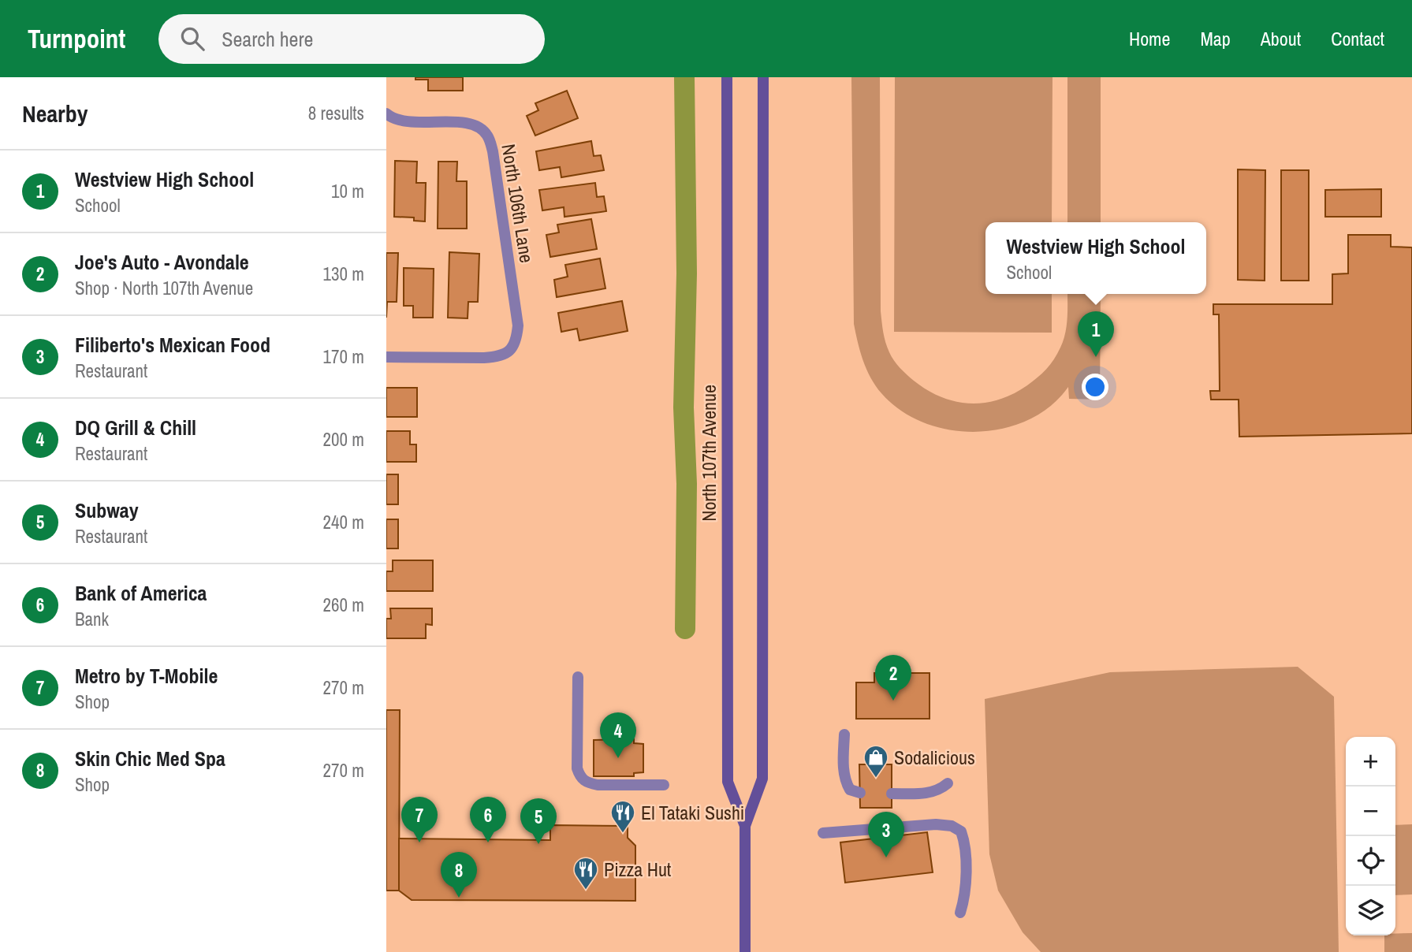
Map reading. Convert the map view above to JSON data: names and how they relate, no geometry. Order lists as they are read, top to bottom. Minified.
{"streets":{"main road":["North 107th Avenue"],"street":["North 106th Lane"]},"places":{"shop":["Sodalicious"],"restaurant":["El Tataki Sushi","Pizza Hut"]},"page":{"header":"Turnpoint","search":"Search here","nav":["Home","Map","About","Contact"],"heading":["Nearby","8 results"],"list":[{"mark":"1","name":"Westview High School","note":"School","value":"10 m"},{"mark":"2","name":"Joe's Auto - Avondale","note":"Shop · North 107th Avenue","value":"130 m"},{"mark":"3","name":"Filiberto's Mexican Food","note":"Restaurant","value":"170 m"},{"mark":"4","name":"DQ Grill & Chill","note":"Restaurant","value":"200 m"},{"mark":"5","name":"Subway","note":"Restaurant","value":"240 m"},{"mark":"6","name":"Bank of America","note":"Bank","value":"260 m"},{"mark":"7","name":"Metro by T-Mobile","note":"Shop","value":"270 m"},{"mark":"8","name":"Skin Chic Med Spa","note":"Shop","value":"270 m"}],"popup":["Westview High School","School"],"pins":["1","2","4","6","7","5","3","8"],"map_buttons":["+","−"]}}
